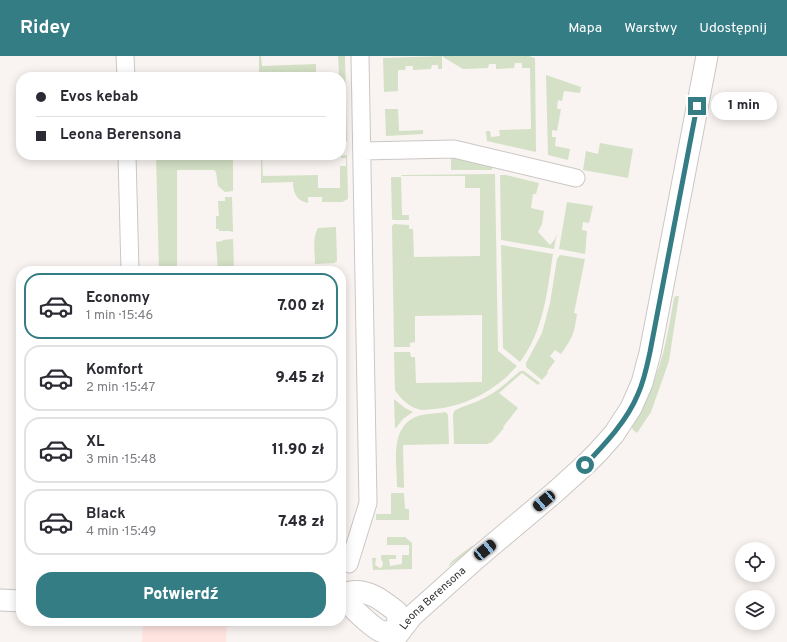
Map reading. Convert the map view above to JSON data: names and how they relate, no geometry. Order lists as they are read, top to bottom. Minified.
{"streets":{"street":["Leona Berensona"]},"page":{"header":"Ridey","nav":["Mapa","Warstwy","Udostępnij"],"banner":["Evos kebab","Leona Berensona"],"bubble":"1 min","list":[{"name":"Economy","note":"1 min · 15:46","value":"7.00 zł"},{"name":"Komfort","note":"2 min · 15:47","value":"9.45 zł"},{"name":"XL","note":"3 min · 15:48","value":"11.90 zł"},{"name":"Black","note":"4 min · 15:49","value":"7.48 zł"}],"buttons":"Potwierdź"}}
